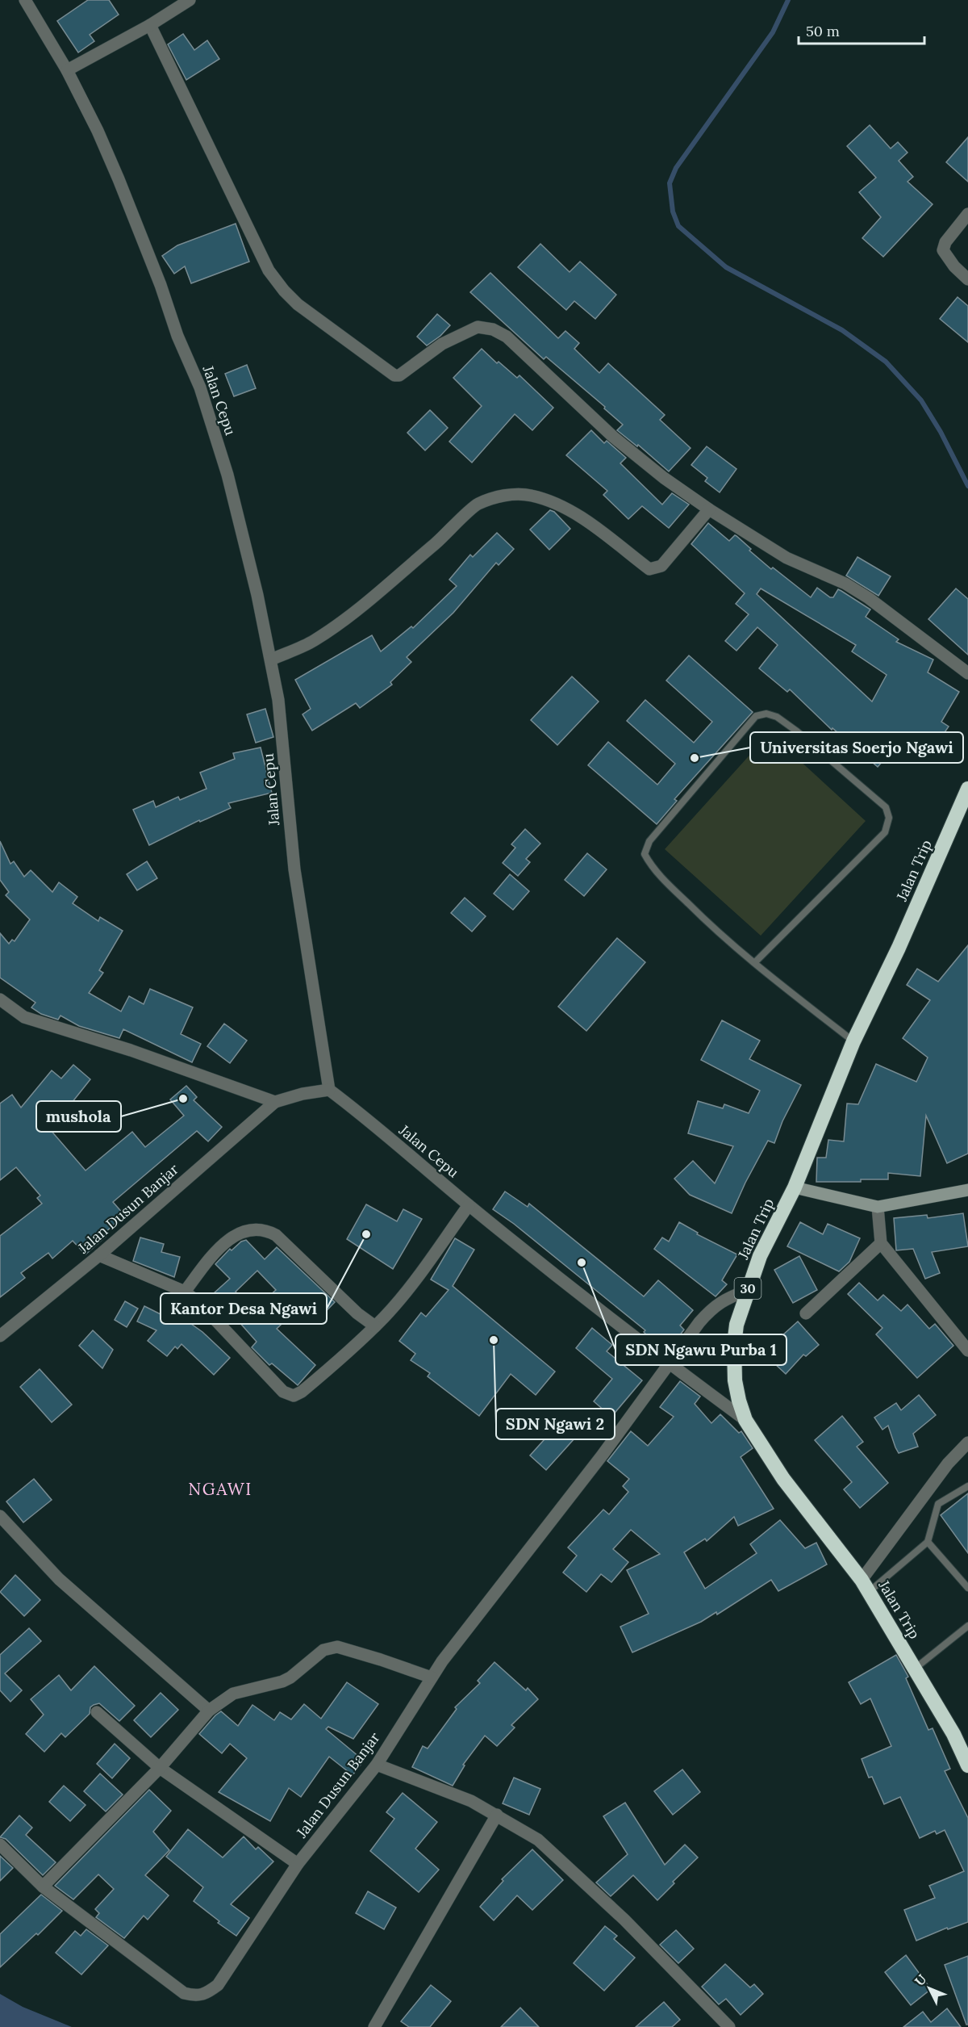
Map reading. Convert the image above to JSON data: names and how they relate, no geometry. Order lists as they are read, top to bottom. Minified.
{"streets":{"highway":["Jalan Trip","30"],"street":["Jalan Cepu","Jalan Dusun Banjar"]},"crossings":[["Jalan Cepu","Jalan Trip"],["Jalan Cepu","Jalan Dusun Banjar"],["Jalan Trip","Jalan Dusun Banjar"]],"districts":["NGAWI"],"places":["Universitas Soerjo Ngawi","mushola","Kantor Desa Ngawi","SDN Ngawu Purba 1","SDN Ngawi 2"],"scale_bar":"50 m","north":"top left"}
